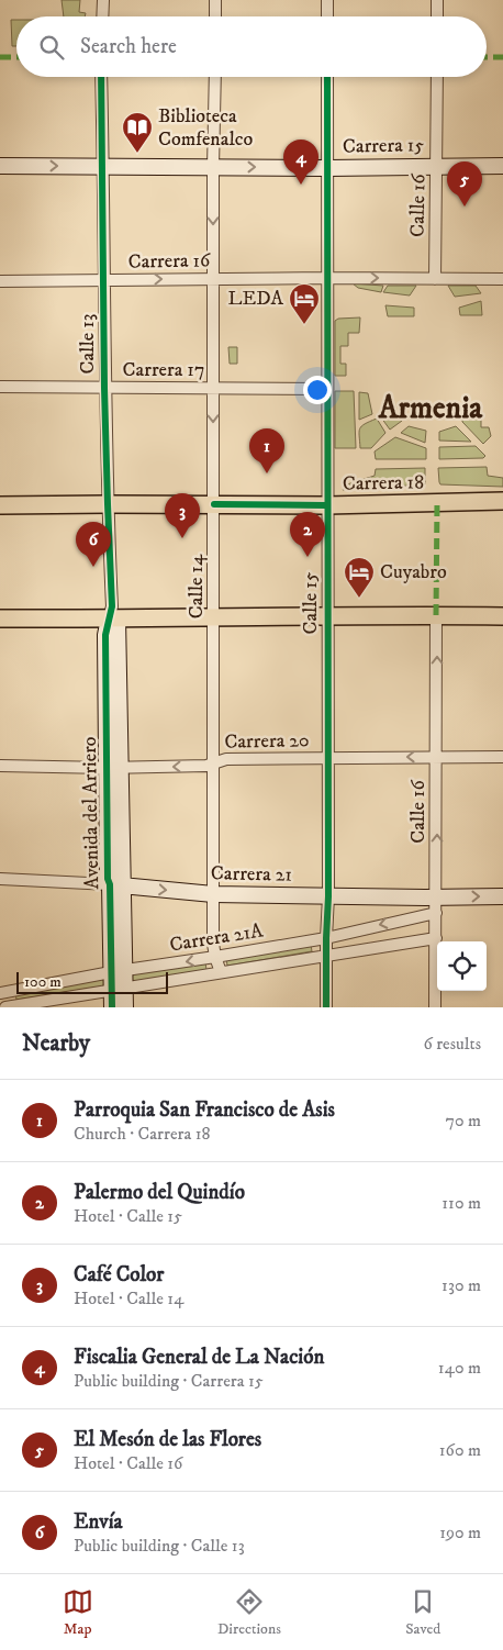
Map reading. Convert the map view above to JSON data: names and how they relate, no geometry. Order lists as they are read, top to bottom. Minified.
{"streets":{"main road":["Carrera 18"],"street":["Carrera 15","Calle 16","Carrera 16","Calle 13","Carrera 17","Calle 14","Calle 15","Carrera 20","Avenida del Arriero","Carrera 21","Carrera 21A"]},"crossings":[["Carrera 15","Calle 16"],["Carrera 15","Calle 13"],["Carrera 15","Calle 14"],["Carrera 15","Calle 15"],["Calle 16","Carrera 16"],["Calle 16","Carrera 20"],["Calle 16","Carrera 21"],["Calle 16","Carrera 21A"],["Carrera 16","Calle 13"],["Carrera 16","Calle 14"],["Carrera 16","Calle 15"],["Calle 13","Carrera 17"],["Calle 13","Carrera 18"],["Calle 13","Avenida del Arriero"],["Carrera 17","Calle 14"],["Carrera 17","Calle 15"],["Carrera 18","Calle 14"],["Carrera 18","Calle 15"],["Calle 14","Carrera 20"],["Calle 14","Carrera 21"],["Calle 14","Carrera 21A"],["Calle 15","Carrera 20"],["Calle 15","Carrera 21"],["Calle 15","Carrera 21A"],["Carrera 20","Avenida del Arriero"],["Avenida del Arriero","Carrera 21"],["Avenida del Arriero","Carrera 21A"],["Carrera 21","Carrera 21A"]],"one_way":["Carrera 15","Calle 16","Carrera 16","Carrera 20"],"districts":["Armenia"],"places":{"library":["Biblioteca Comfenalco"],"hotel":["LEDA","Cuyabro"]},"scale_bar":"100 m","page":{"search":"Search here","pins":["4","5","1","3","2","6"],"scale":"100 m","heading":["Nearby","6 results"],"list":[{"mark":"1","name":"Parroquia San Francisco de Asis","note":"Church · Carrera 18","value":"70 m"},{"mark":"2","name":"Palermo del Quindío","note":"Hotel · Calle 15","value":"110 m"},{"mark":"3","name":"Café Color","note":"Hotel · Calle 14","value":"130 m"},{"mark":"4","name":"Fiscalia General de La Nación","note":"Public building · Carrera 15","value":"140 m"},{"mark":"5","name":"El Mesón de las Flores","note":"Hotel · Calle 16","value":"160 m"},{"mark":"6","name":"Envía","note":"Public building · Calle 13","value":"190 m"}],"nav":["Map","Directions","Saved"]}}
